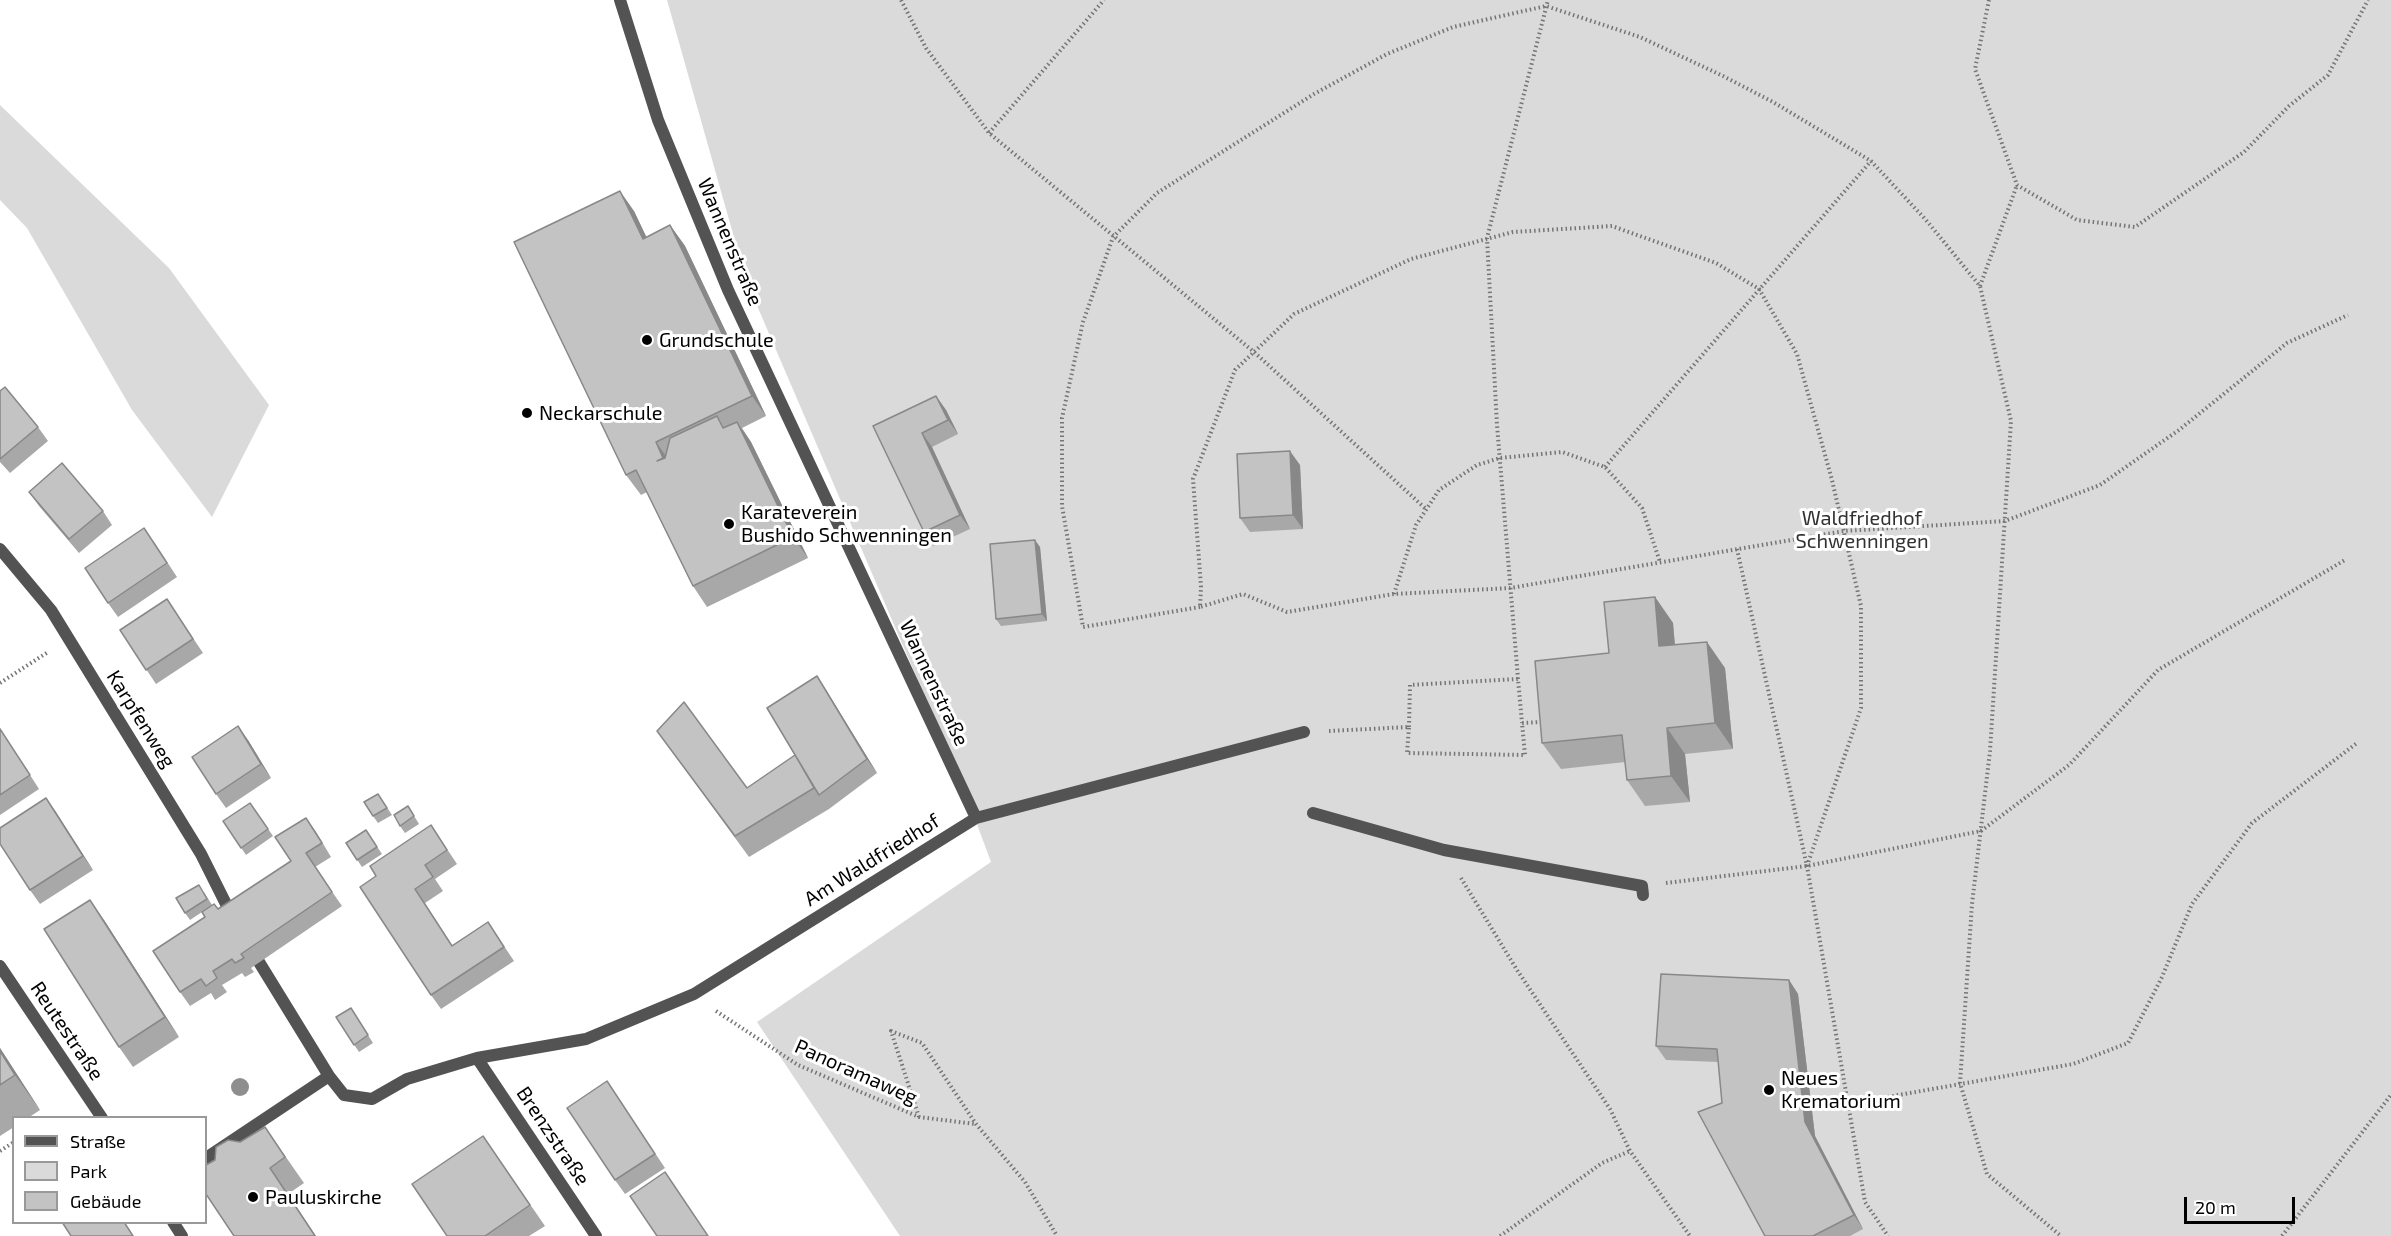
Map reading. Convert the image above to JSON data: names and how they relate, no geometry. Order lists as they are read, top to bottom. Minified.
{"streets":{"street":["Wannenstraße","Karpfenweg","Am Waldfriedhof","Reutestraße","Brenzstraße"],"path":["Panoramaweg"]},"crossings":[["Wannenstraße","Am Waldfriedhof"],["Am Waldfriedhof","Panoramaweg"],["Am Waldfriedhof","Brenzstraße"]],"parks":["Waldfriedhof Schwenningen"],"places":["Grundschule","Neckarschule","Karateverein Bushido Schwenningen","Neues Krematorium","Pauluskirche"],"legend":["Straße","Park","Gebäude"],"scale_bar":"20 m"}
